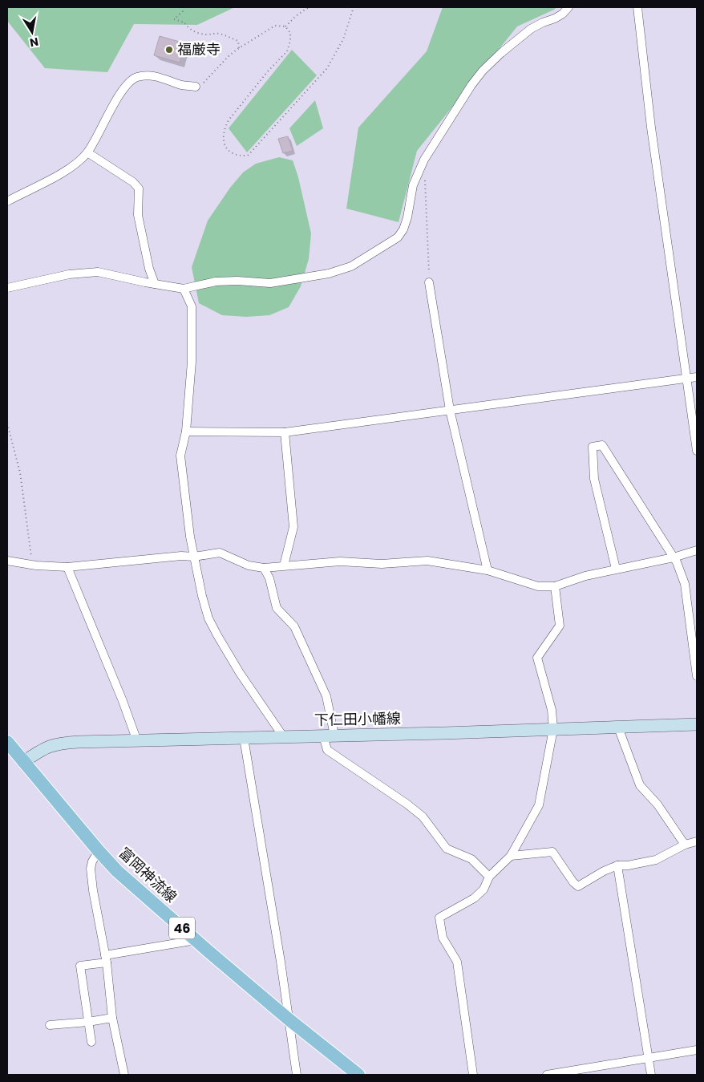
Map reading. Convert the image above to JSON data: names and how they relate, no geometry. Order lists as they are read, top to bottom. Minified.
{"streets":{"main road":["下仁田小幡線","富岡神流線","46"]},"crossings":[["下仁田小幡線","富岡神流線"]],"places":["福厳寺"],"north":"bottom"}
